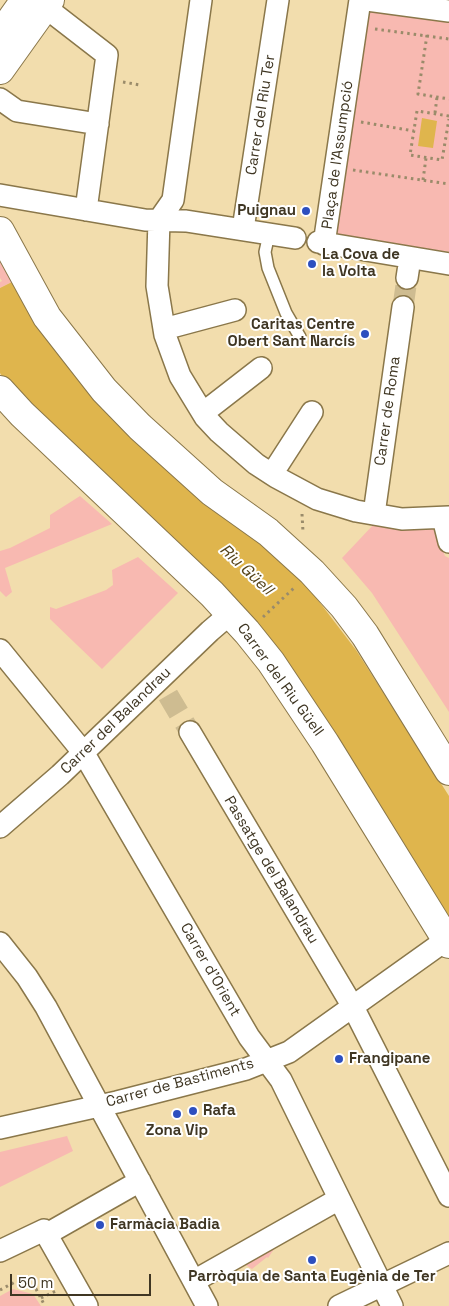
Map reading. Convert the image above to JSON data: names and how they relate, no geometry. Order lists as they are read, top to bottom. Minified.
{"streets":{"street":["Carrer del Riu Ter","Plaça de l'Assumpció","Carrer de Roma","Carrer del Riu Güell","Carrer del Balandrau","Passatge del Balandrau","Carrer d'Orient","Carrer de Bastiments"]},"crossings":[["Carrer del Riu Güell","Carrer del Balandrau"],["Carrer del Riu Güell","Carrer de Bastiments"],["Carrer del Balandrau","Carrer d'Orient"],["Passatge del Balandrau","Carrer de Bastiments"],["Carrer d'Orient","Carrer de Bastiments"]],"water":["Riu Güell"],"places":["Puignau","La Cova de la Volta","Caritas Centre Obert Sant Narcís","Frangipane","Rafa","Zona Vip","Farmàcia Badia","Parròquia de Santa Eugènia de Ter"],"scale_bar":"50 m"}
